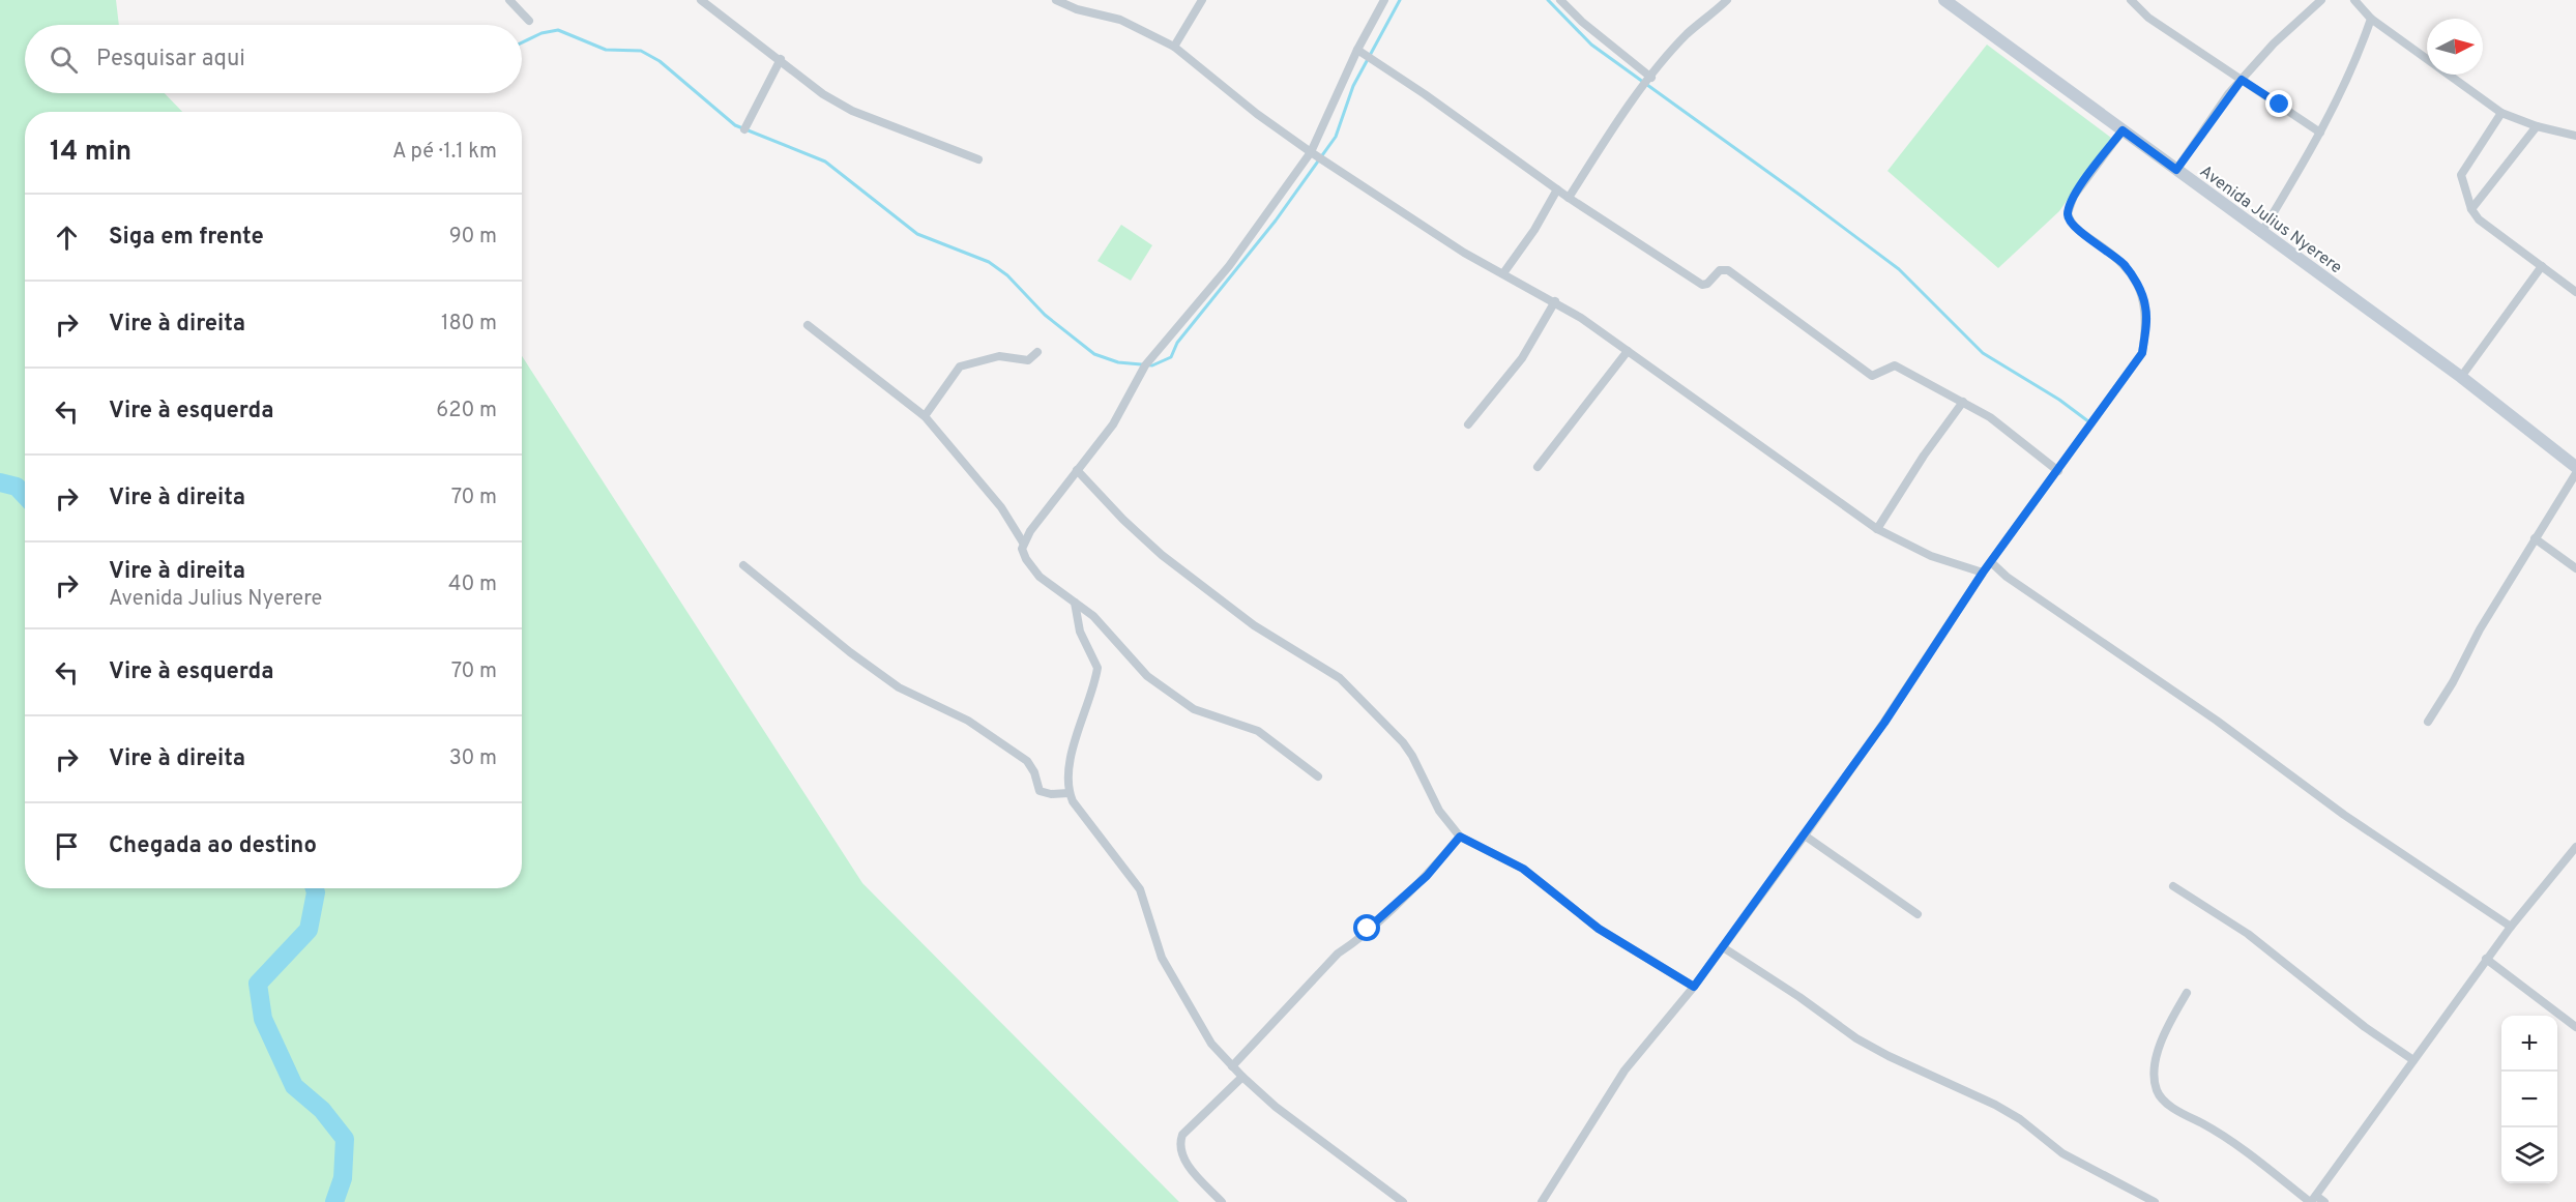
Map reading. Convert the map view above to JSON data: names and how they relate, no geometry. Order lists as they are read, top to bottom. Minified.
{"streets":{"street":["Avenida Julius Nyerere"]},"north":"right","page":{"search":"Pesquisar aqui","heading":["14 min","A pé · 1.1 km"],"list":[["Siga em frente","90 m"],["Vire à direita","180 m"],["Vire à esquerda","620 m"],["Vire à direita","70 m"],["Vire à direita","Avenida Julius Nyerere","40 m"],["Vire à esquerda","70 m"],["Vire à direita","30 m"],"Chegada ao destino"],"map_buttons":["+","−"]}}
